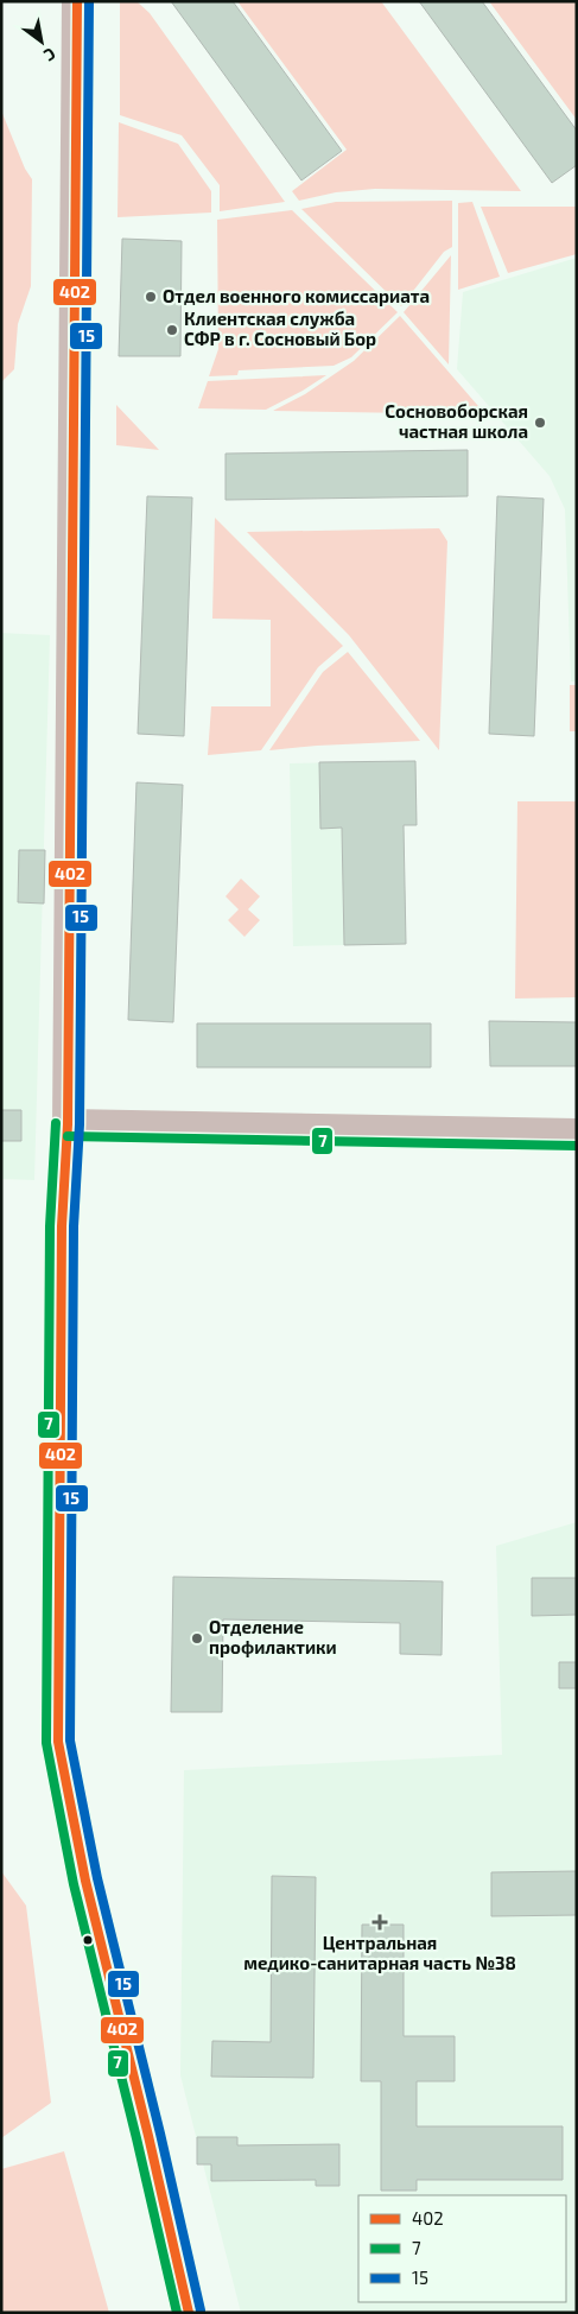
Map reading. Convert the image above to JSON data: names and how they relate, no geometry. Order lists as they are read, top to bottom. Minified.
{"places":{"other":["Отдел военного комиссариата","Клиентская служба СФР в г. Сосновый Бор","Сосновоборская частная школа","Отделение профилактики"],"health":["Центральная медико-санитарная часть №38"]},"lines":["transit line 402","transit line 15","transit line 7"],"legend":["402","7","15"],"north":"bottom right"}
